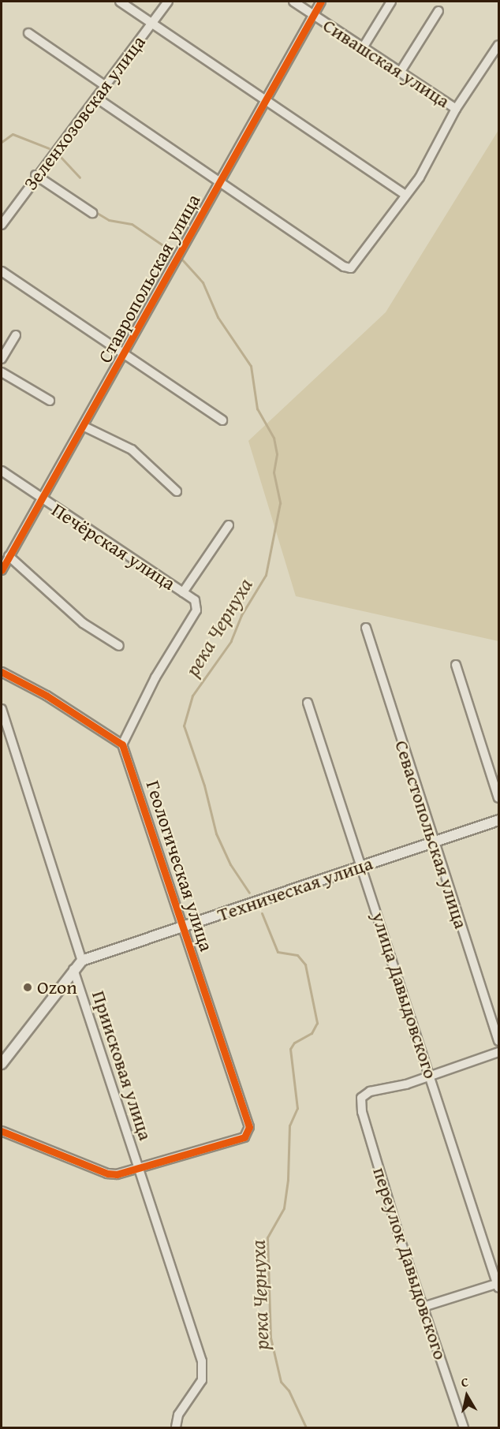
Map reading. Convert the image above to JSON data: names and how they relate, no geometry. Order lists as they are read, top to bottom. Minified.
{"streets":{"street":["Сивашская улица","Зеленхозовская улица","Ставропольская улица","Печёрская улица","Севастопольская улица","Геологическая улица","Техническая улица","улица Давыдовского","Приисковая улица","переулок Давыдовского"]},"crossings":[["Сивашская улица","Ставропольская улица"],["Ставропольская улица","Печёрская улица"],["Печёрская улица","Геологическая улица"],["Севастопольская улица","Техническая улица"],["Геологическая улица","Техническая улица"],["Геологическая улица","Приисковая улица"],["Техническая улица","улица Давыдовского"],["Техническая улица","Приисковая улица"],["улица Давыдовского","переулок Давыдовского"]],"water":["река Чернуха"],"places":["Ozon"],"north":"top"}
